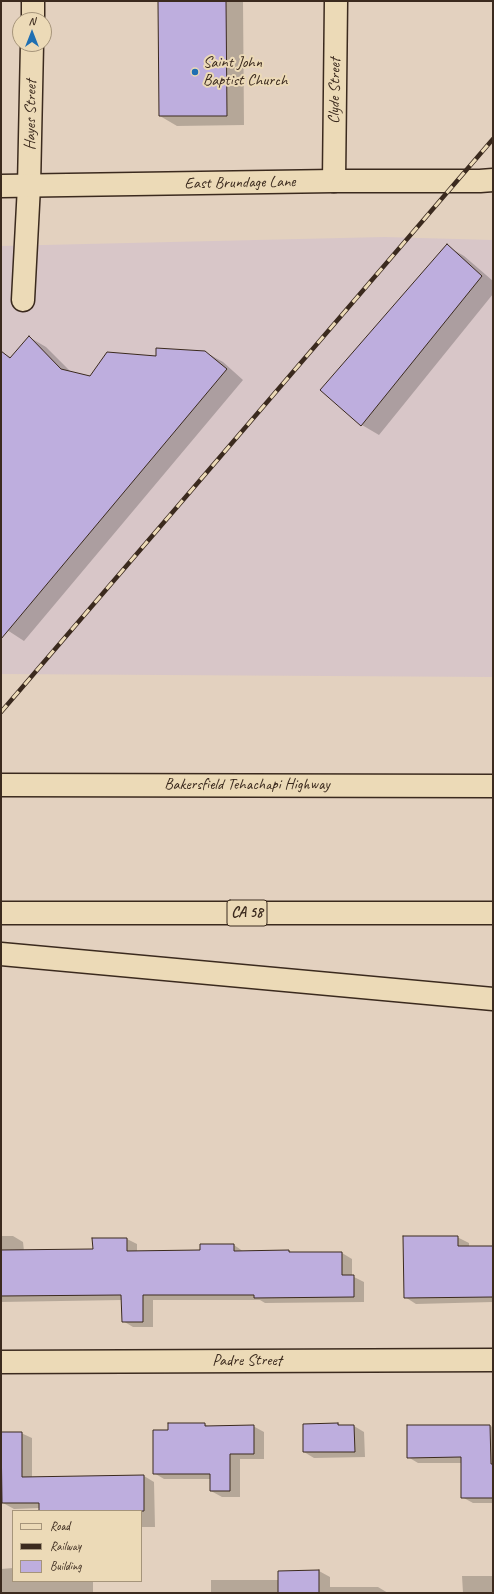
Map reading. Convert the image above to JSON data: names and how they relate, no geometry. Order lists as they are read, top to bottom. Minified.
{"streets":{"main road":["Clyde Street","Hayes Street","East Brundage Lane","Bakersfield Tehachapi Highway","CA 58","Padre Street"]},"crossings":[["Clyde Street","East Brundage Lane"],["Hayes Street","East Brundage Lane"]],"places":["Saint John Baptist Church"],"legend":["Road","Railway","Building"],"north":"top"}
